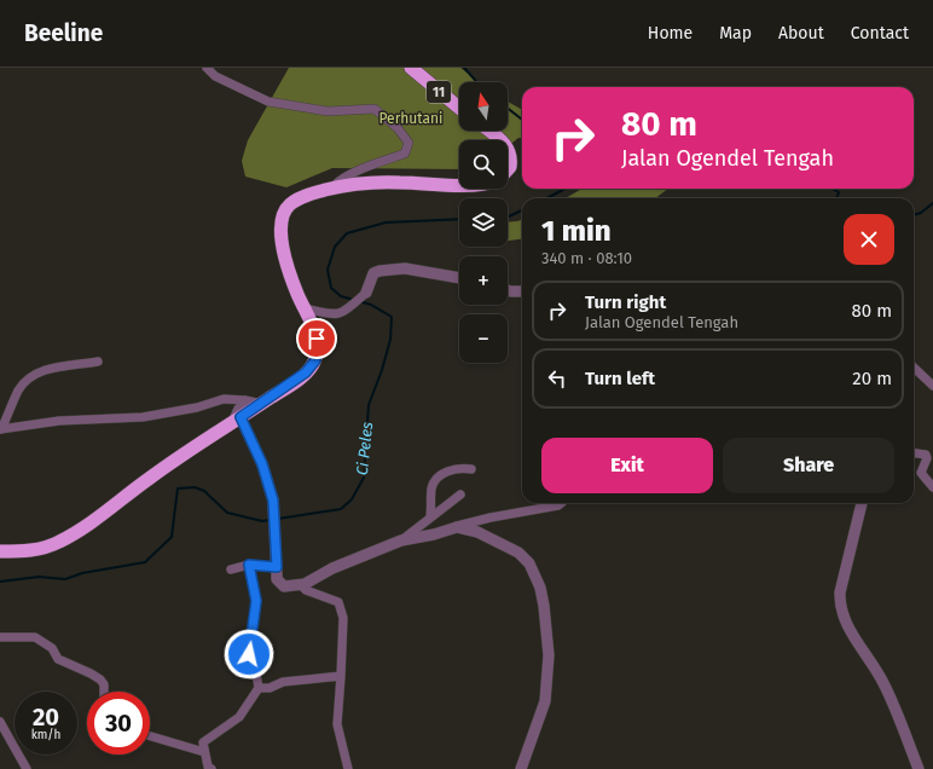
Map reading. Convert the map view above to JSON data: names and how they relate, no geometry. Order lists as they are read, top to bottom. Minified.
{"streets":{"highway":["11"]},"water":["Ci Peles"],"parks":["Perhutani"],"north":"top","page":{"header":"Beeline","nav":["Home","Map","About","Contact"],"map_buttons":["+","−"],"turn":["80 m","Jalan Ogendel Tengah"],"heading":["1 min","340 m · 08:10"],"list":[{"name":"Turn right","note":"Jalan Ogendel Tengah","value":"80 m"},{"name":"Turn left","value":"20 m"}],"buttons":["Exit","Share"],"speed":"20 km/h","limit":"30"}}
